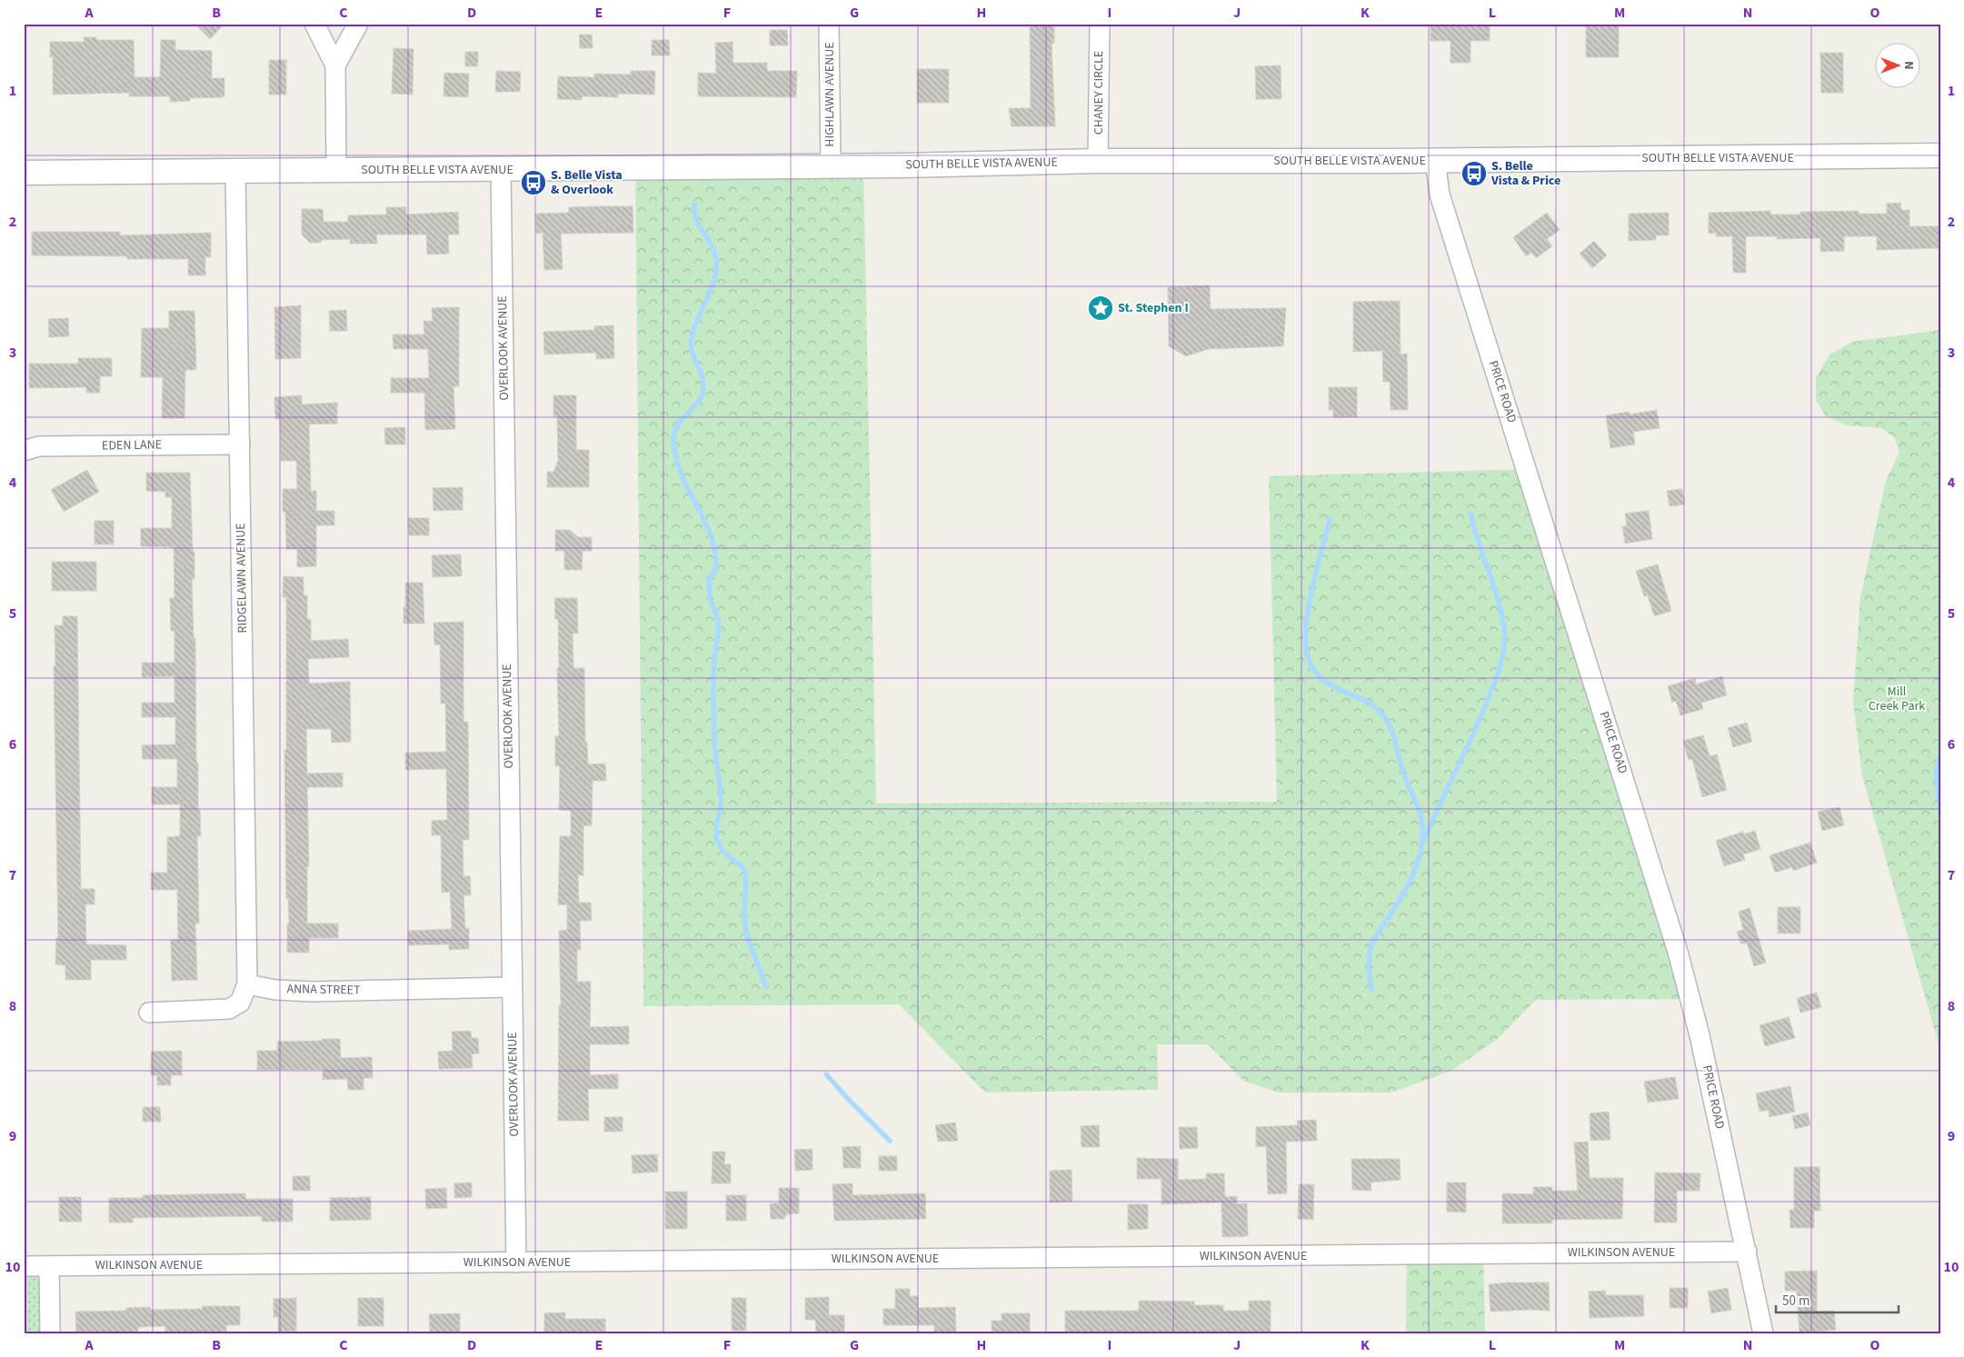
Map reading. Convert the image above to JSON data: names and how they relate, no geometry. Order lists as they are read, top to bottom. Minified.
{"streets":{"street":["CHANEY CIRCLE","HIGHLAWN AVENUE","SOUTH BELLE VISTA AVENUE","OVERLOOK AVENUE","PRICE ROAD","EDEN LANE","RIDGELAWN AVENUE","ANNA STREET","WILKINSON AVENUE"]},"crossings":[["CHANEY CIRCLE","SOUTH BELLE VISTA AVENUE"],["HIGHLAWN AVENUE","SOUTH BELLE VISTA AVENUE"],["SOUTH BELLE VISTA AVENUE","OVERLOOK AVENUE"],["SOUTH BELLE VISTA AVENUE","PRICE ROAD"],["SOUTH BELLE VISTA AVENUE","RIDGELAWN AVENUE"],["OVERLOOK AVENUE","ANNA STREET"],["OVERLOOK AVENUE","WILKINSON AVENUE"],["PRICE ROAD","WILKINSON AVENUE"],["EDEN LANE","RIDGELAWN AVENUE"],["RIDGELAWN AVENUE","ANNA STREET"]],"parks":["Mill Creek Park"],"places":{"bus stop":["S. Belle Vista & Price","S. Belle Vista & Overlook"],"place":["St. Stephen I"]},"scale_bar":"50 m","north":"right","grid":{"columns":["A","B","C","D","E","F","G","H","I","J","K","L","M","N","O"],"rows":["1","2","3","4","5","6","7","8","9","10"]}}
